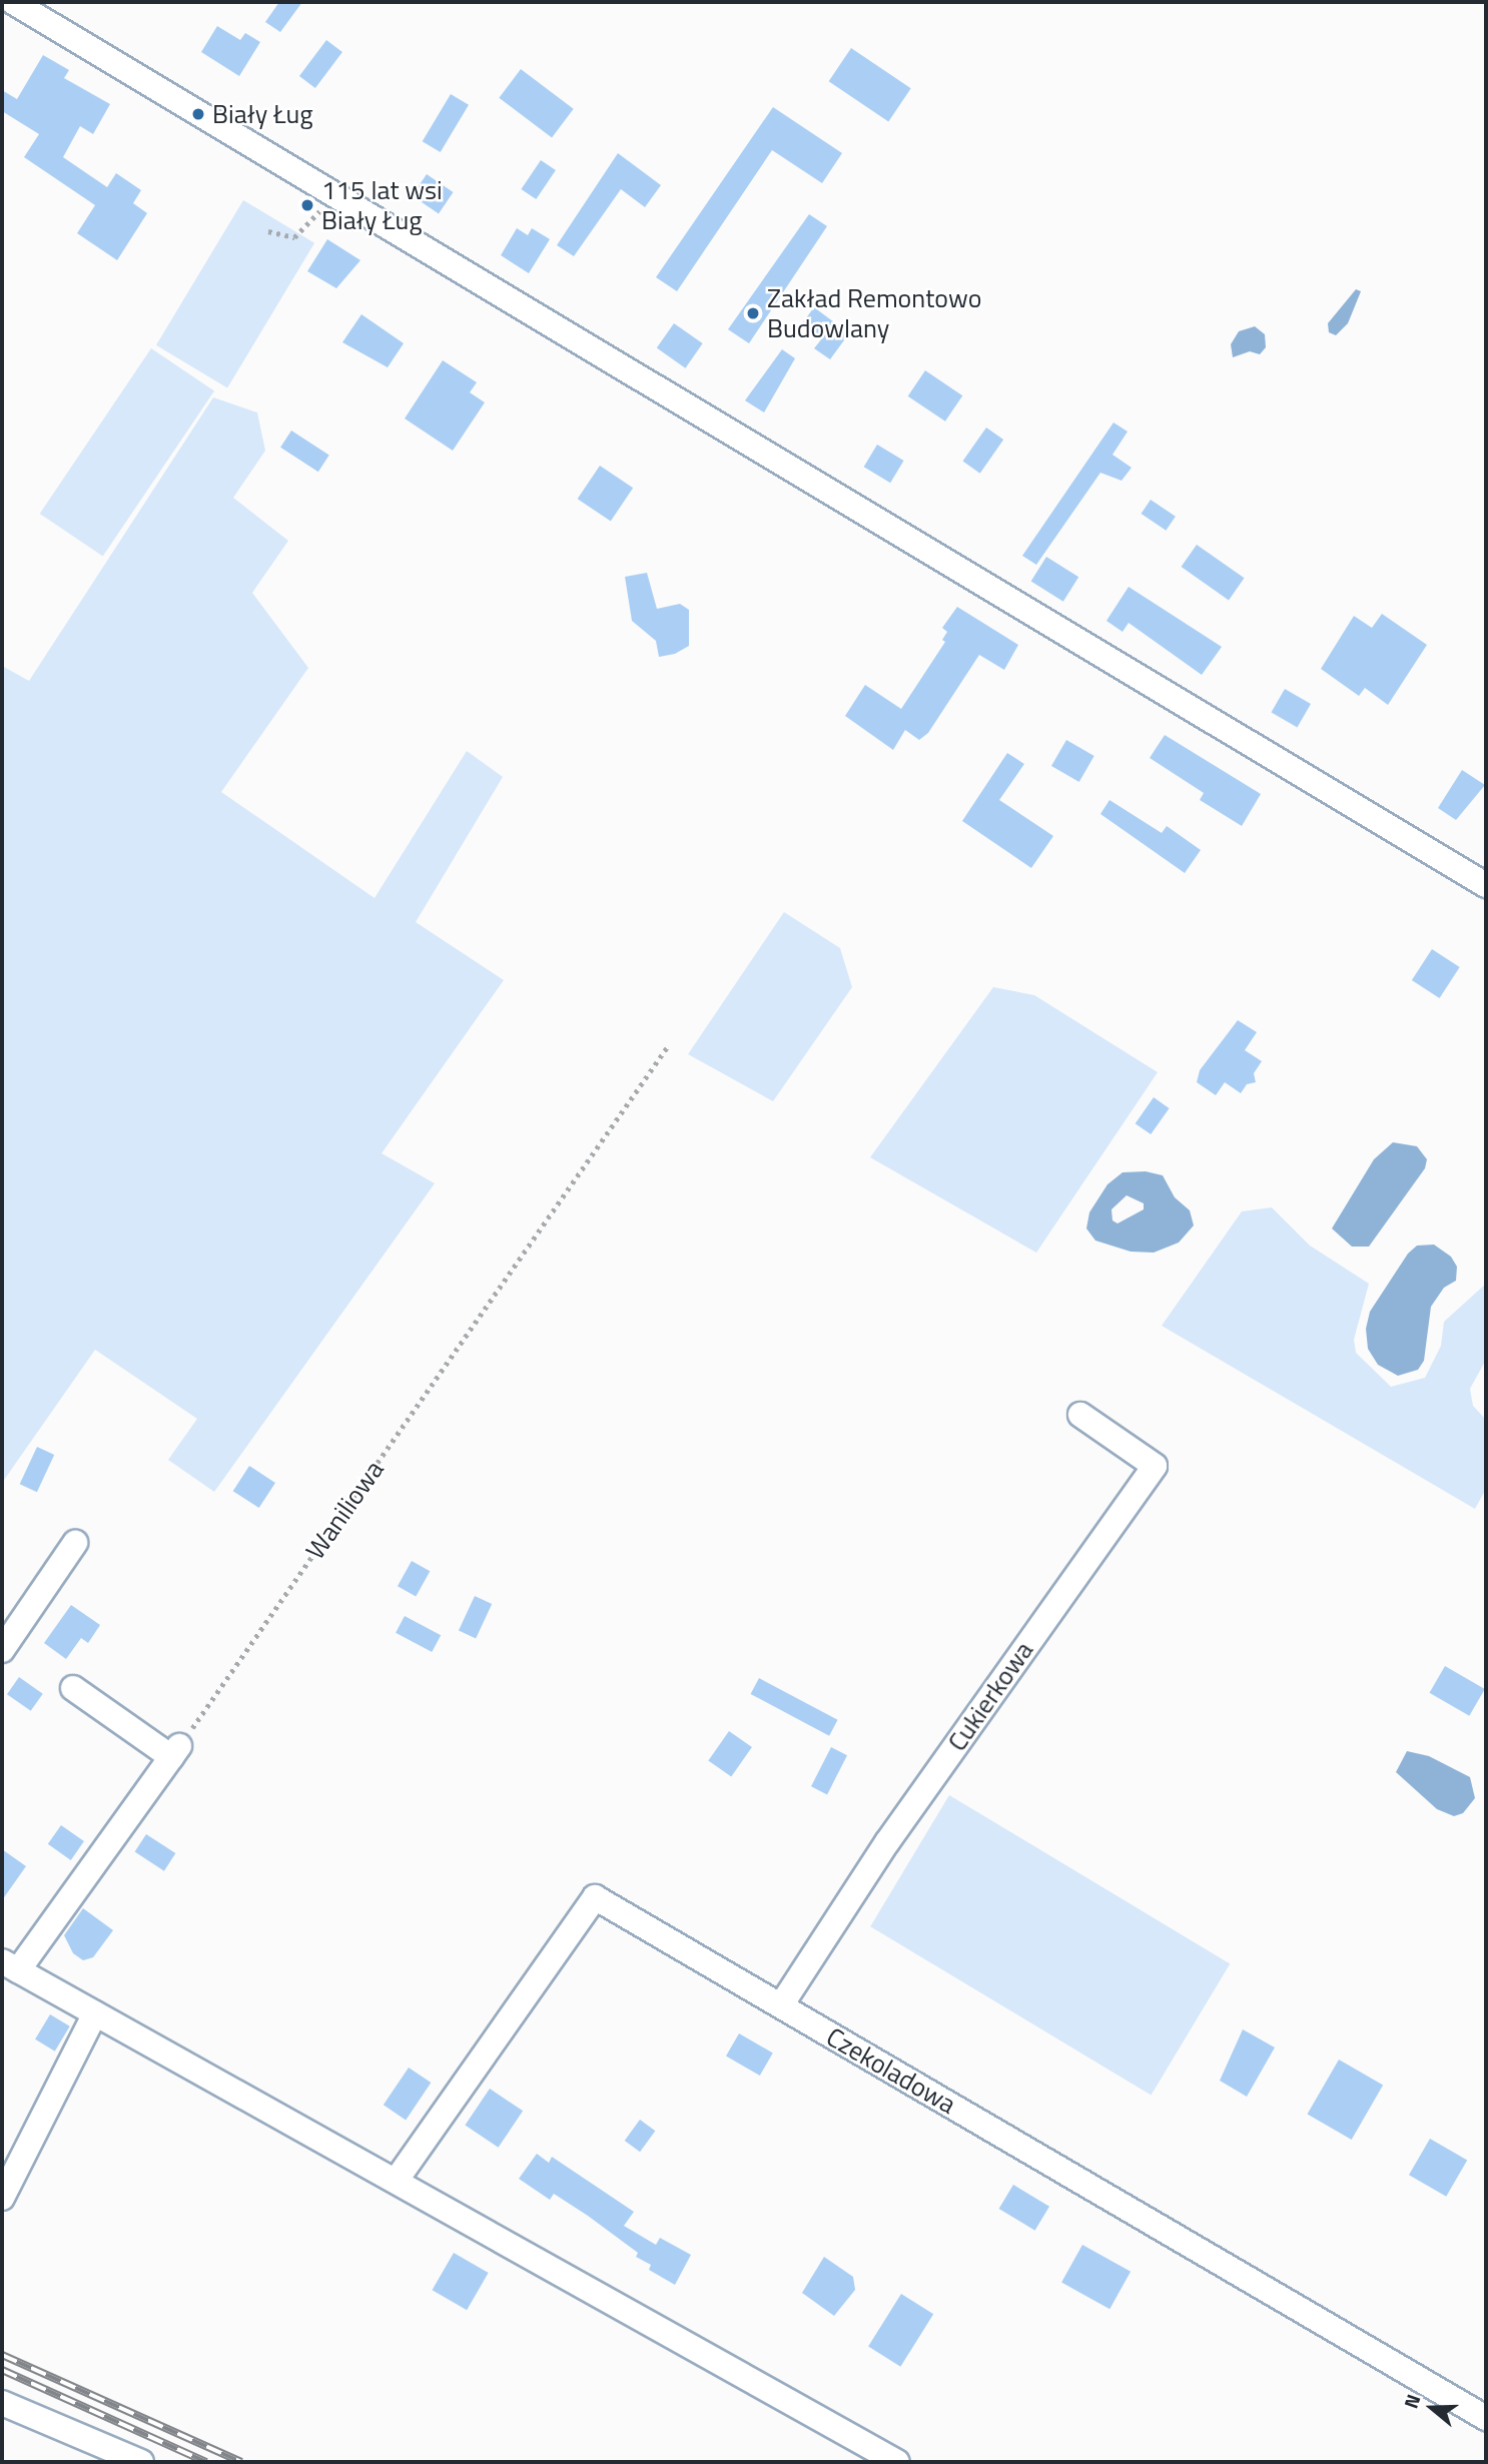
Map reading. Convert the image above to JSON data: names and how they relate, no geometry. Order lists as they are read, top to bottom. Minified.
{"streets":{"street":["Cukierkowa","Czekoladowa"],"path":["Waniliowa"]},"crossings":[["Cukierkowa","Czekoladowa"]],"places":["Biały Ług","115 lat wsi Biały Ług","Zakład Remontowo Budowlany"],"north":"left"}
